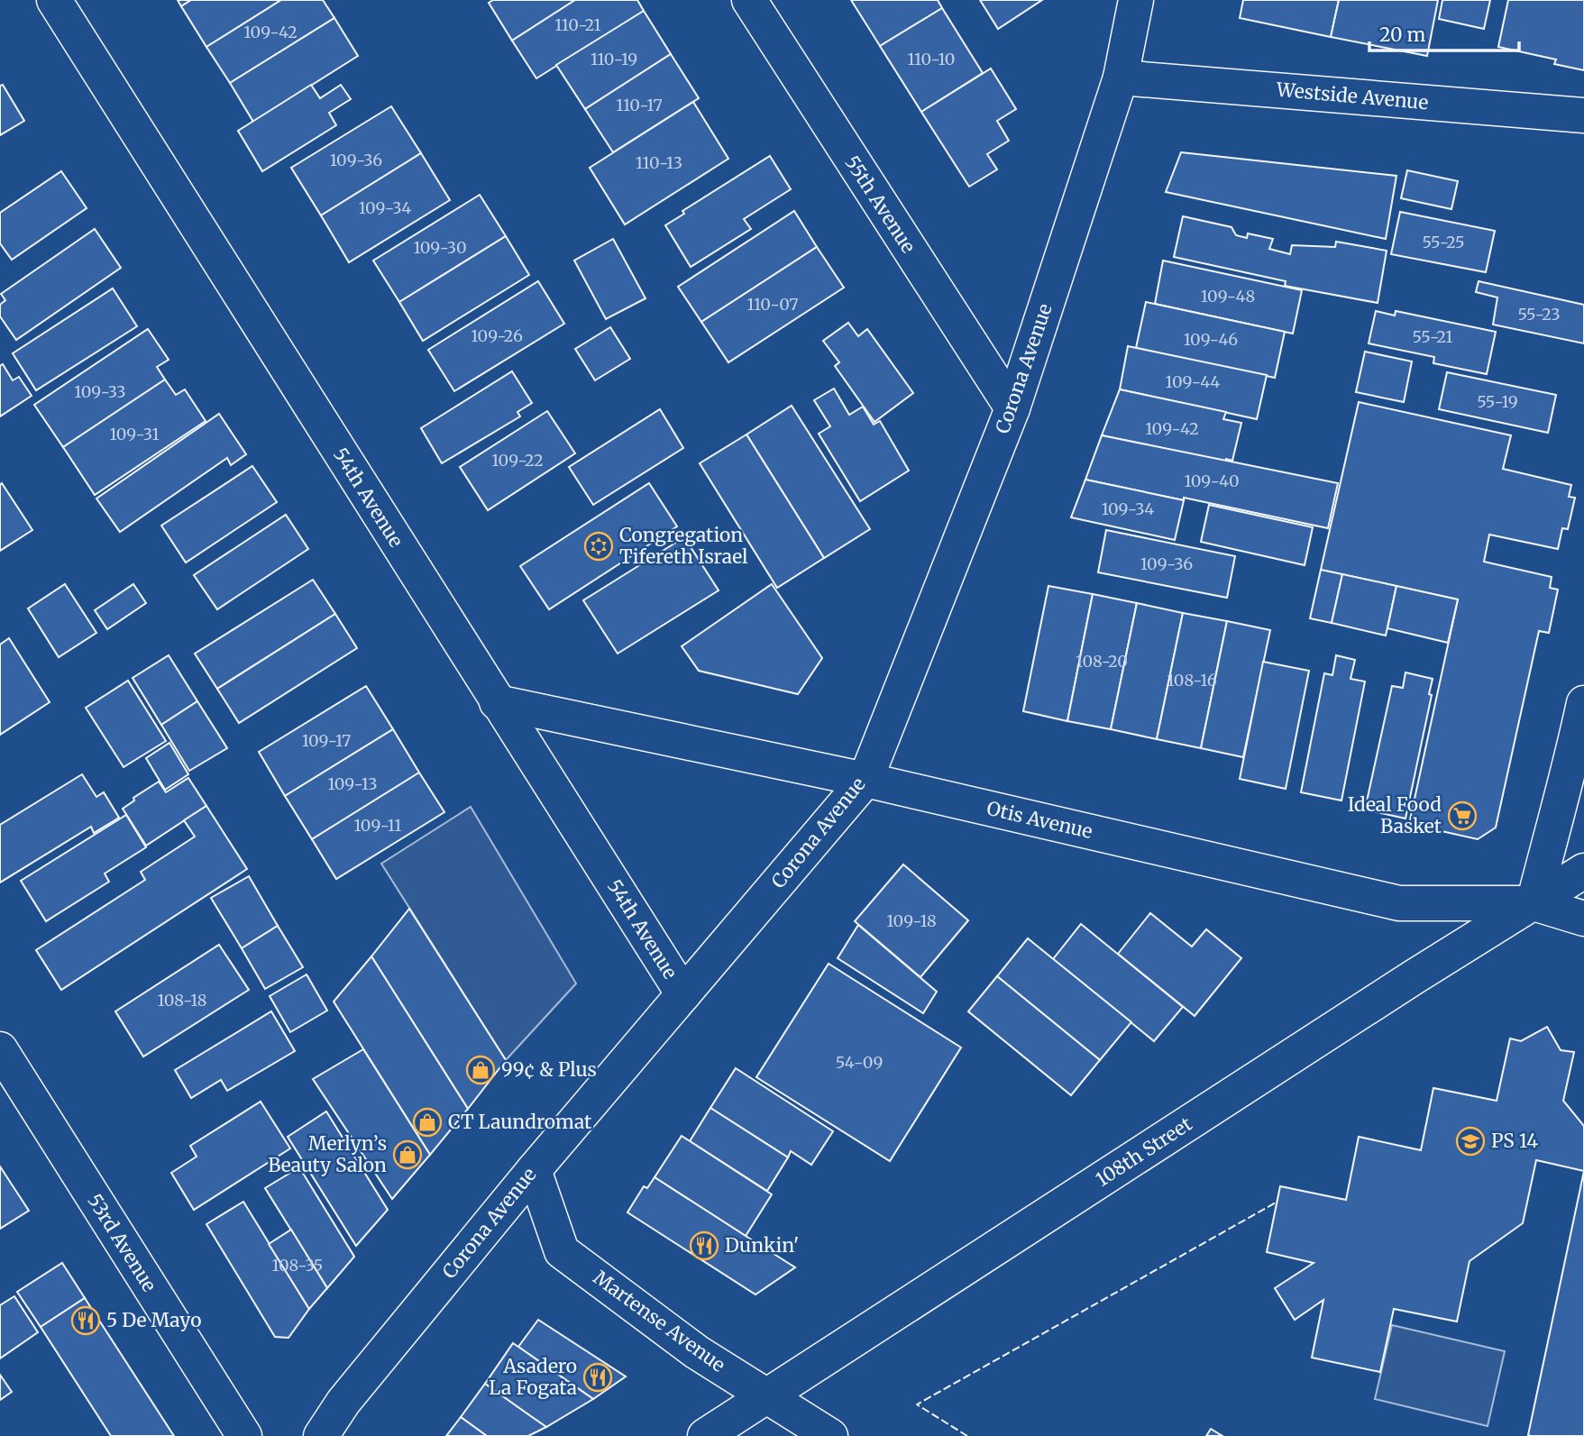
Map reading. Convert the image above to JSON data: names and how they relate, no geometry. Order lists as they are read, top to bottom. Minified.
{"streets":{"street":["Westside Avenue","55th Avenue","Corona Avenue","54th Avenue","Otis Avenue","108th Street","53rd Avenue","Martense Avenue"]},"crossings":[["Westside Avenue","Corona Avenue"],["55th Avenue","Corona Avenue"],["Corona Avenue","54th Avenue"],["Corona Avenue","Otis Avenue"],["Corona Avenue","Martense Avenue"],["54th Avenue","Otis Avenue"],["Otis Avenue","108th Street"],["108th Street","Martense Avenue"]],"places":{"synagogue":["Congregation Tifereth Israel"],"supermarket":["Ideal Food Basket"],"shop":["99¢ & Plus","CT Laundromat","Merlyn’s Beauty Salon"],"school or university":["PS 14"],"restaurant":["Dunkin'","5 De Mayo","Asadero La Fogata"]},"house_numbers":["110-21","109-42","110-19","110-10","110-17","109-36","110-13","109-34","55-25","109-30","109-48","110-07","55-23","109-26","55-21","109-46","109-44","109-33","55-19","109-42","109-31","109-22","109-40","109-34","109-36","108-20","108-16","109-17","109-13","109-11","109-18","108-18","54-09","108-35"],"scale_bar":"20 m"}
